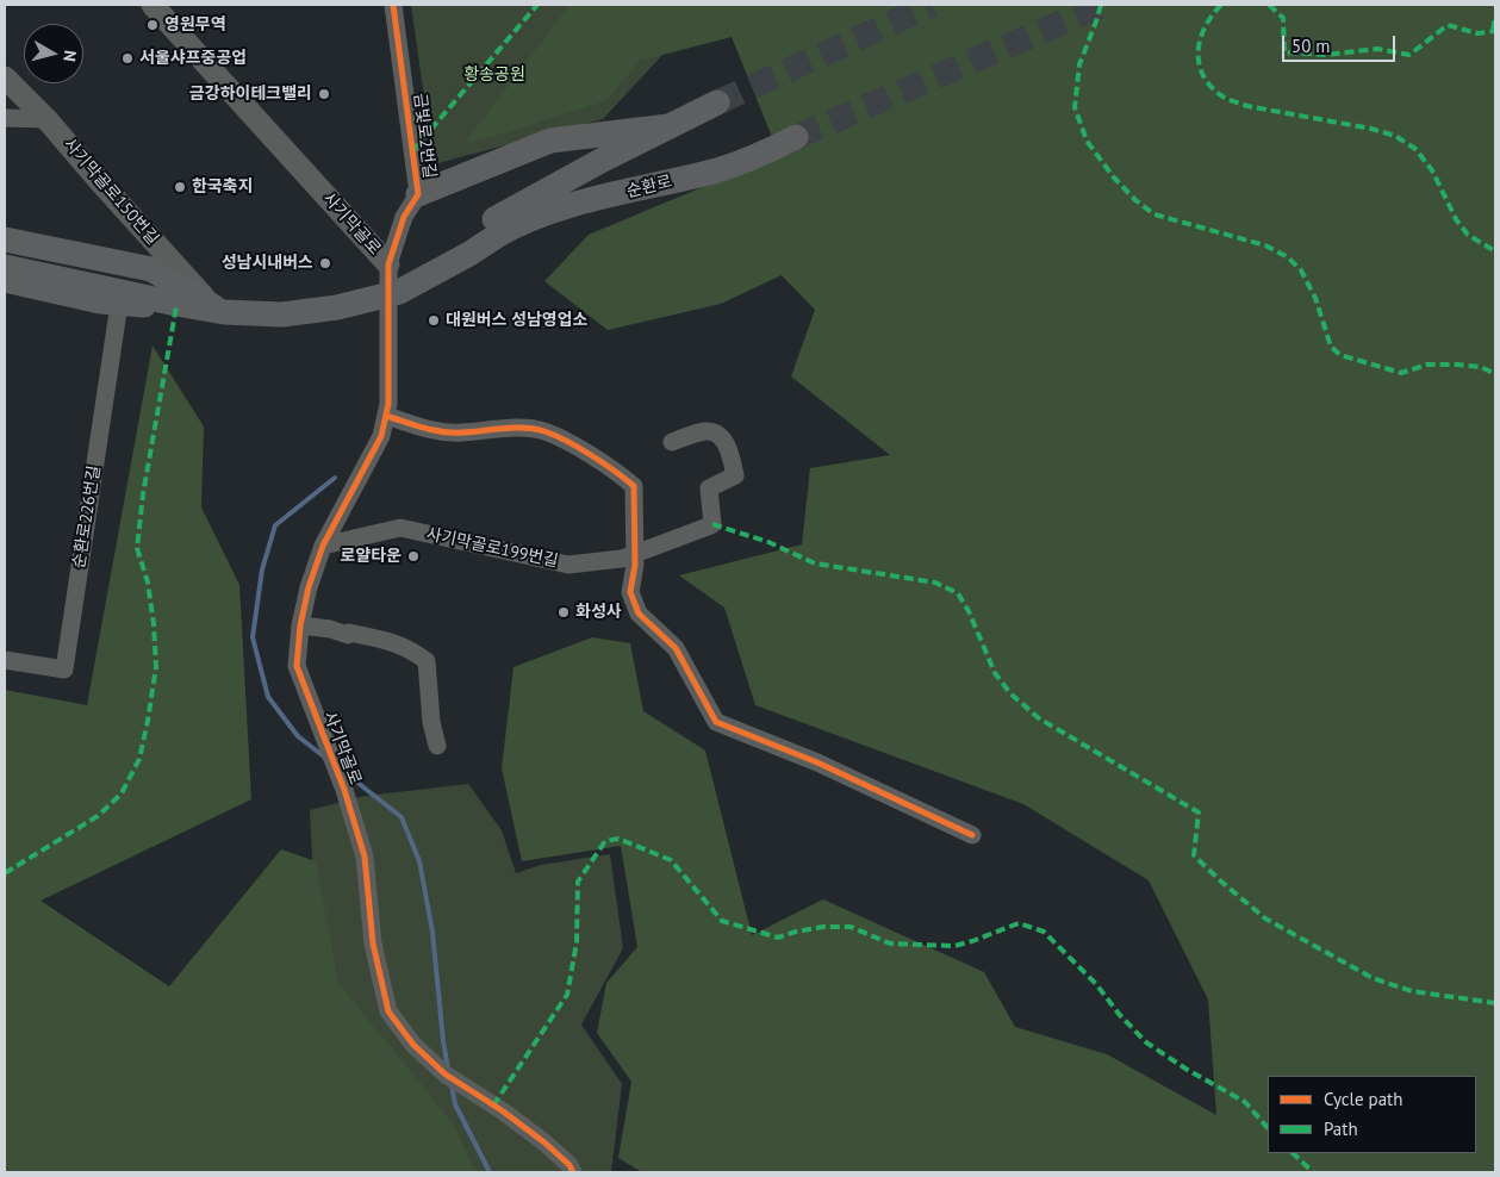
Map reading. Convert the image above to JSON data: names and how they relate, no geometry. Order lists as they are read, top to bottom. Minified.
{"streets":{"main road":["순환로"],"street":["금빛로2번길","사기막골로150번길","사기막골로","순환로226번길","사기막골로199번길"]},"crossings":[["금빛로2번길","사기막골로"],["사기막골로","사기막골로199번길"]],"parks":["황송공원"],"places":["영원무역","서울샤프중공업","금강하이테크밸리","한국축지","성남시내버스","대원버스 성남영업소","로얄타운","화성사"],"legend":["Cycle path","Path"],"scale_bar":"50 m","north":"right"}
